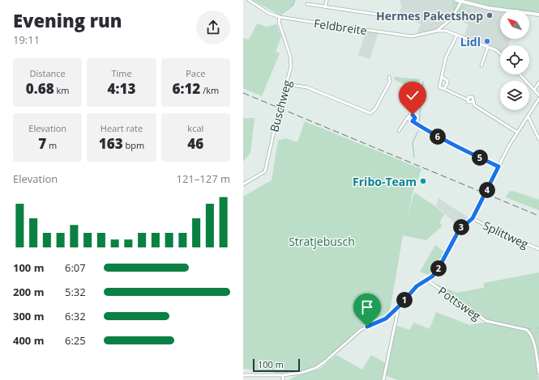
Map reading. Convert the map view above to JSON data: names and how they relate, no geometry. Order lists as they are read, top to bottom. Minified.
{"streets":{"street":["Feldbreite","Buschweg","Splittweg","Pottsweg"]},"crossings":[["Feldbreite","Buschweg"]],"parks":["Stratjebusch"],"places":["Hermes Paketshop","Lidl","Fribo-Team"],"scale_bar":"100 m","north":"top left","page":{"heading":["Evening run","19:11"],"stats":[["Distance","0.68 km"],["Time","4:13"],["Pace","6:12 /km"],["Elevation","7 m"],["Heart rate","163 bpm"],["kcal","46"]],"pins":["6","5","4","3","2","1"],"chart":["Elevation","121–127 m"],"list":[{"name":"100 m","note":"6:07"},{"name":"200 m","note":"5:32"},{"name":"300 m","note":"6:32"},{"name":"400 m","note":"6:25"}],"scale":"100 m"}}
